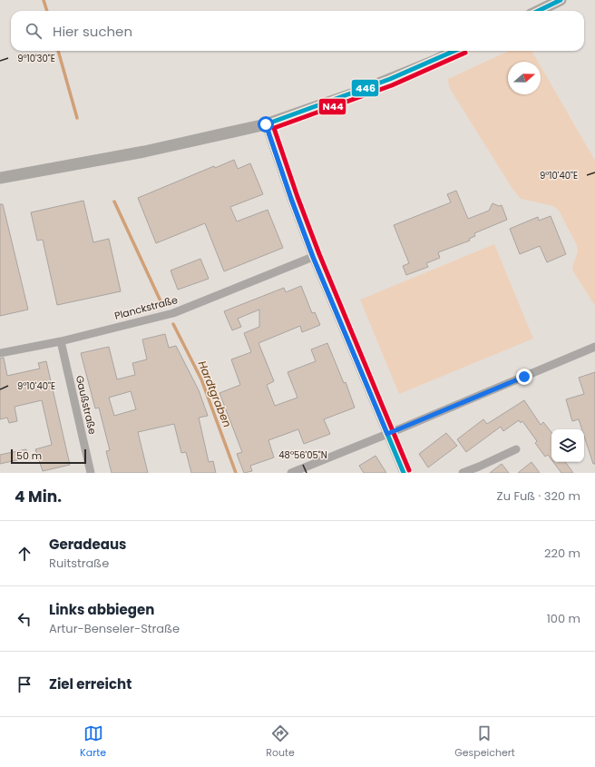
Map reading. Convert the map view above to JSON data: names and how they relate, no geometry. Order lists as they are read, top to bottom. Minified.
{"streets":{"street":["Planckstraße","Gaußstraße"]},"crossings":[["Planckstraße","Gaußstraße"]],"water":["Hardtgraben"],"lines":["transit line 446","transit line N44"],"scale_bar":"50 m","north":"right","page":{"search":"Hier suchen","scale":"50 m","heading":["4 Min.","Zu Fuß · 320 m"],"list":[["Geradeaus","Ruitstraße","220 m"],["Links abbiegen","Artur-Benseler-Straße","100 m"],"Ziel erreicht"],"nav":["Karte","Route","Gespeichert"]},"coordinates":["9°10'30\"E","9°10'40\"E","48°56'05\"N"]}
